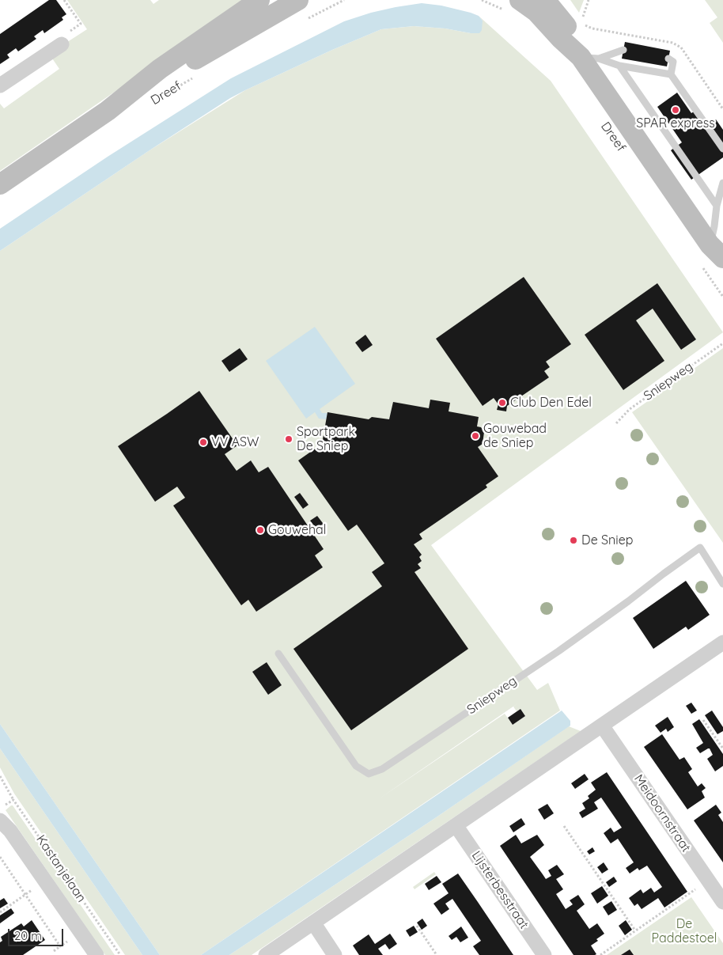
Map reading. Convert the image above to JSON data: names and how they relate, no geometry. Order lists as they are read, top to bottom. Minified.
{"streets":{"main road":["Dreef"],"street":["Meidoornstraat","Kastanjelaan","Lijsterbesstraat"],"lane":["Sniepweg"]},"parks":["De Paddestoel"],"places":["SPAR express","Club Den Edel","Gouwebad de Sniep","Sportpark De Sniep","VV ASW","Gouwehal","De Sniep"],"scale_bar":"20 m"}
